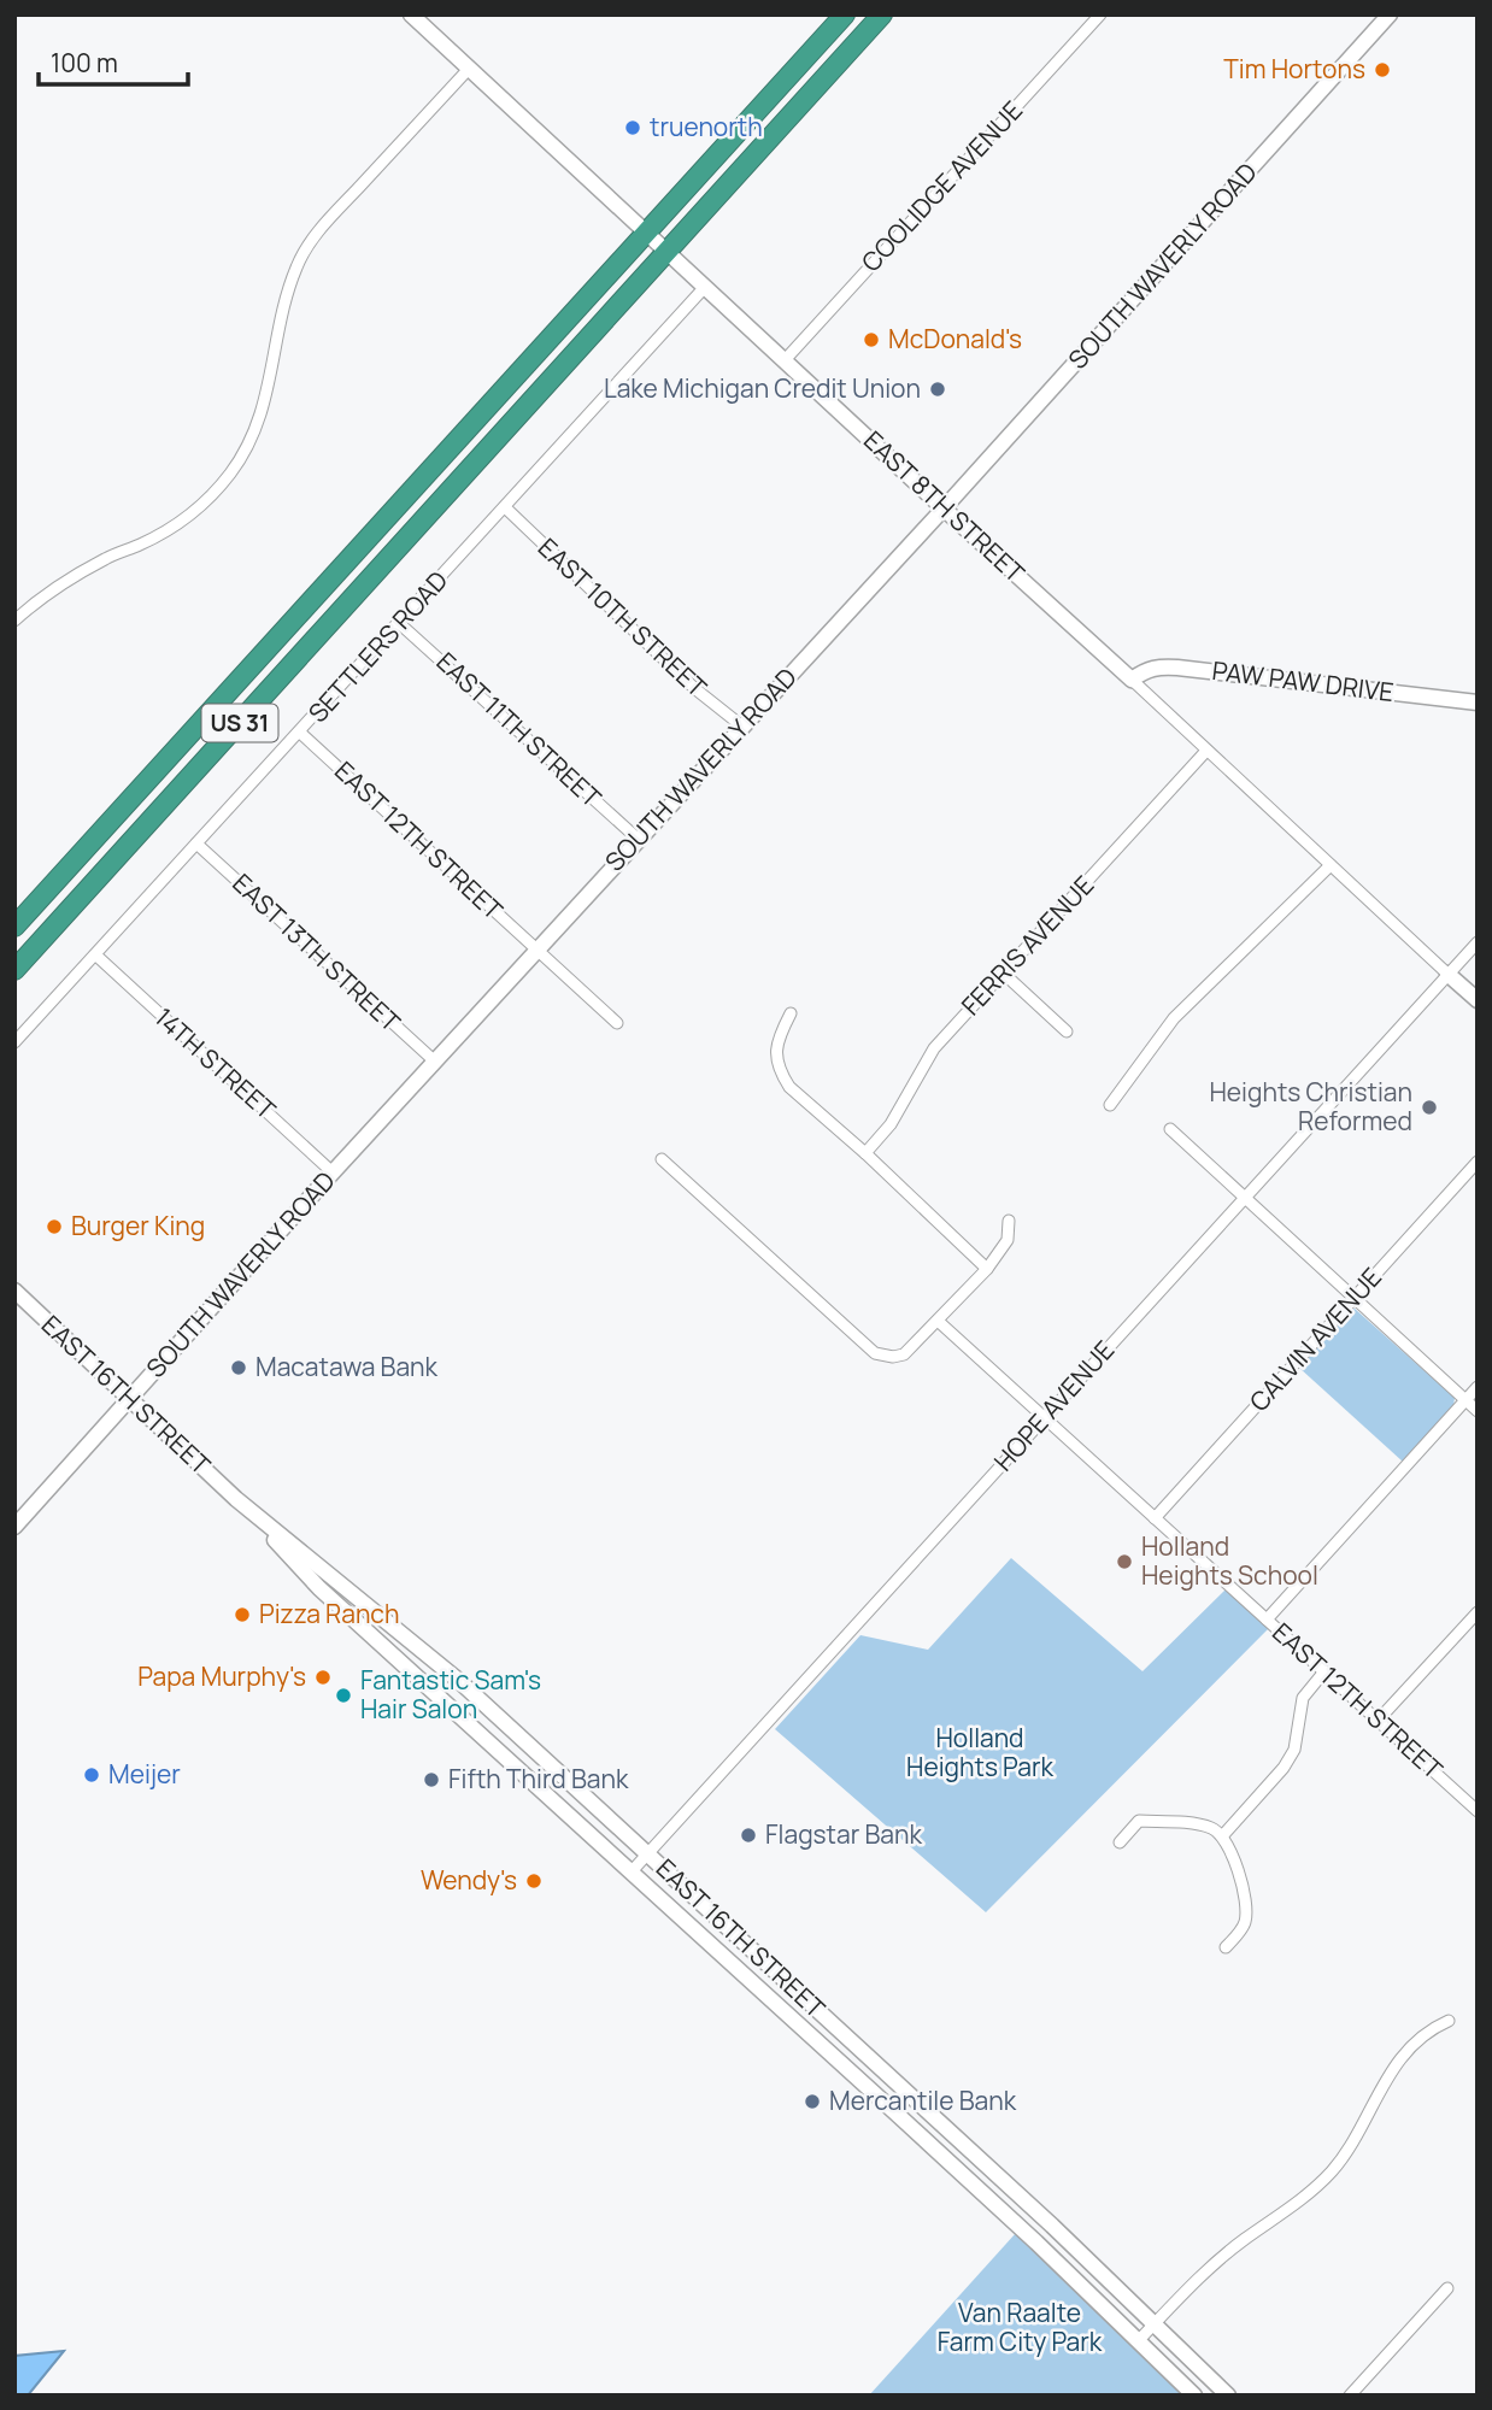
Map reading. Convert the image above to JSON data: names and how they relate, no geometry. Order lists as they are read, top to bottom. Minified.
{"streets":{"highway":["US 31"],"main road":["SOUTH WAVERLY ROAD","EAST 8TH STREET","PAW PAW DRIVE","EAST 16TH STREET"],"street":["COOLIDGE AVENUE","EAST 10TH STREET","SETTLERS ROAD","EAST 11TH STREET","EAST 12TH STREET","FERRIS AVENUE","EAST 13TH STREET","14TH STREET","CALVIN AVENUE","HOPE AVENUE"]},"crossings":[["COOLIDGE AVENUE","EAST 8TH STREET"],["SOUTH WAVERLY ROAD","EAST 8TH STREET"],["SOUTH WAVERLY ROAD","EAST 10TH STREET"],["SOUTH WAVERLY ROAD","EAST 11TH STREET"],["SOUTH WAVERLY ROAD","EAST 12TH STREET"],["SOUTH WAVERLY ROAD","EAST 13TH STREET"],["SOUTH WAVERLY ROAD","14TH STREET"],["SOUTH WAVERLY ROAD","EAST 16TH STREET"],["EAST 8TH STREET","SETTLERS ROAD"],["EAST 8TH STREET","PAW PAW DRIVE"],["EAST 8TH STREET","US 31"],["EAST 8TH STREET","FERRIS AVENUE"],["EAST 8TH STREET","HOPE AVENUE"],["EAST 10TH STREET","SETTLERS ROAD"],["SETTLERS ROAD","EAST 11TH STREET"],["SETTLERS ROAD","EAST 12TH STREET"],["SETTLERS ROAD","EAST 13TH STREET"],["SETTLERS ROAD","14TH STREET"],["EAST 12TH STREET","CALVIN AVENUE"],["EAST 12TH STREET","HOPE AVENUE"],["EAST 16TH STREET","HOPE AVENUE"]],"parks":["Holland Heights Park","Van Raalte Farm City Park"],"places":["Tim Hortons","truenorth","McDonald's","Lake Michigan Credit Union","Heights Christian Reformed","Burger King","Macatawa Bank","Holland Heights School","Pizza Ranch","Papa Murphy's","Fantastic Sam's Hair Salon","Meijer","Fifth Third Bank","Flagstar Bank","Wendy's","Mercantile Bank"],"scale_bar":"100 m"}
